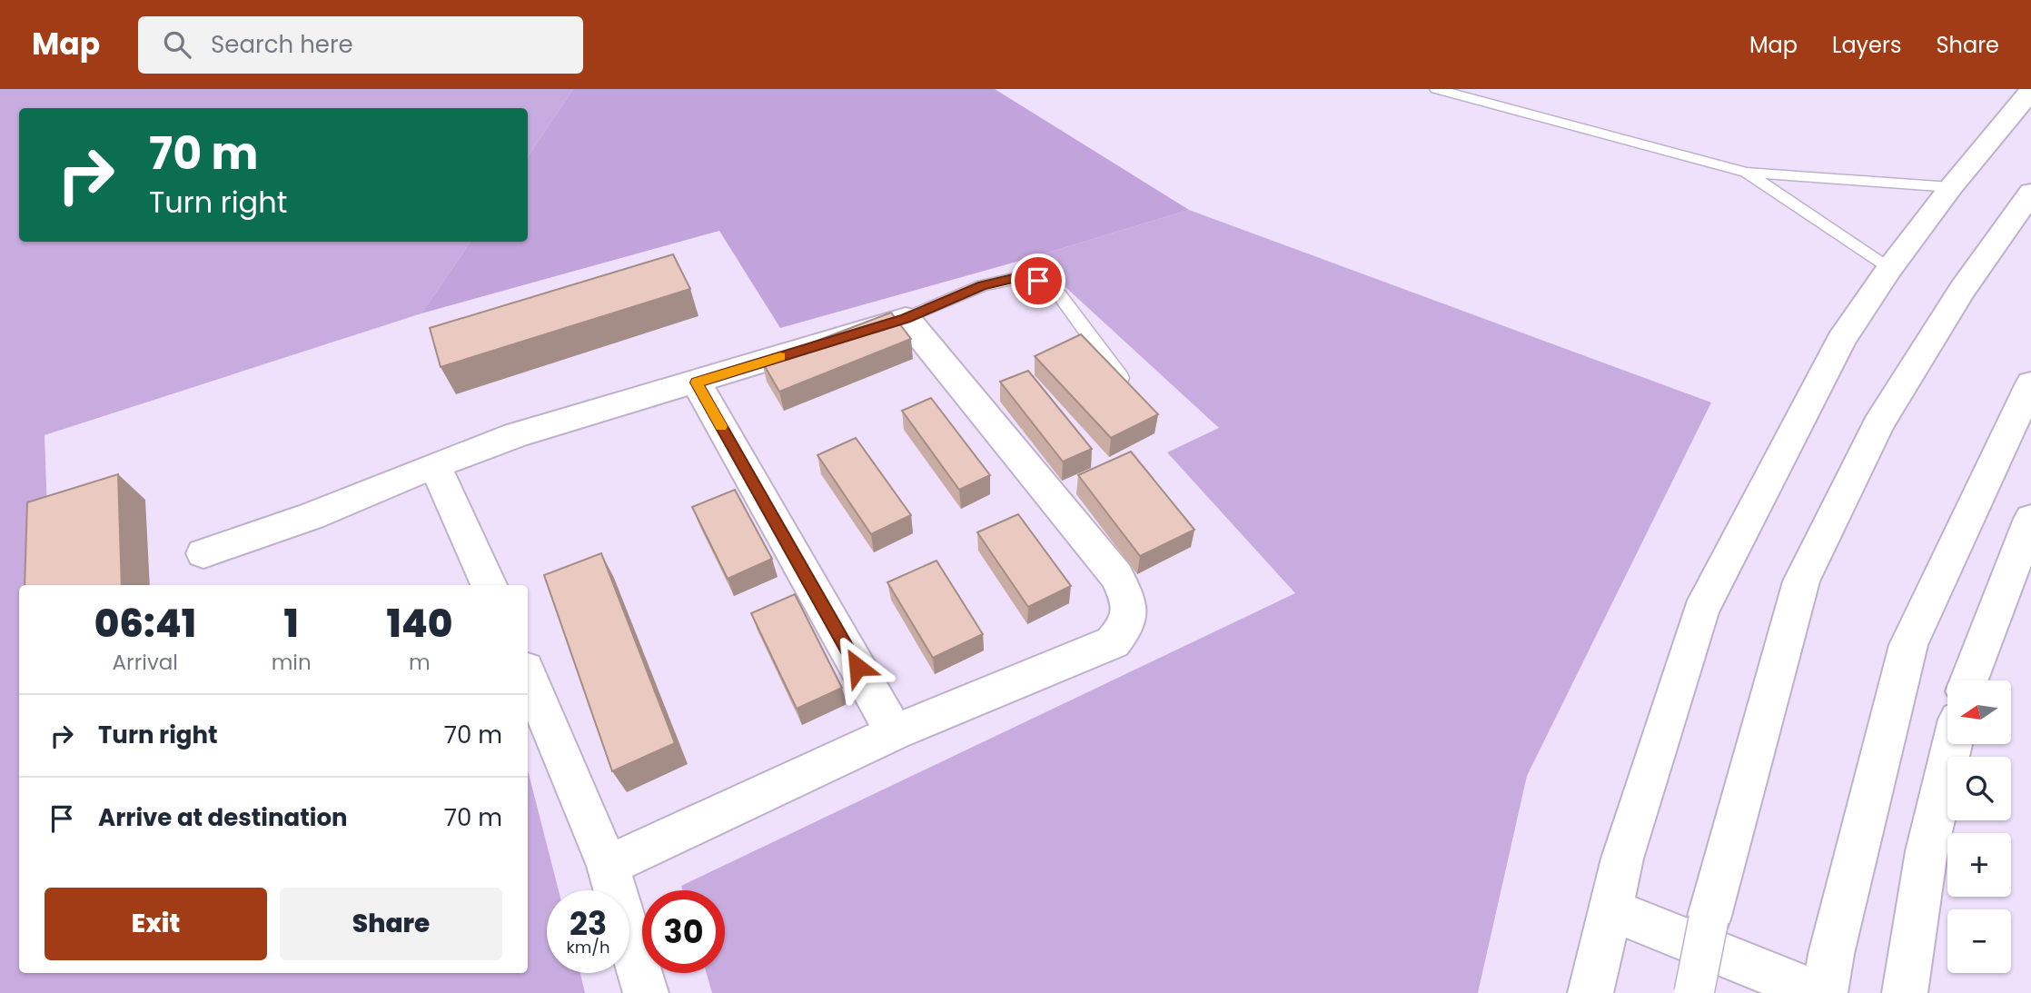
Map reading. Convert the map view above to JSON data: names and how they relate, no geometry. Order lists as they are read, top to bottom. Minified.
{"north":"left","page":{"header":"Map","search":"Search here","nav":["Map","Layers","Share"],"turn":["70 m","Turn right"],"eta":["06:41","Arrival","1","min","140","m"],"map_buttons":["+","−"],"list":[{"name":"Turn right","value":"70 m"},{"name":"Arrive at destination","value":"70 m"}],"buttons":["Exit","Share"],"speed":"23 km/h","limit":"30"}}
